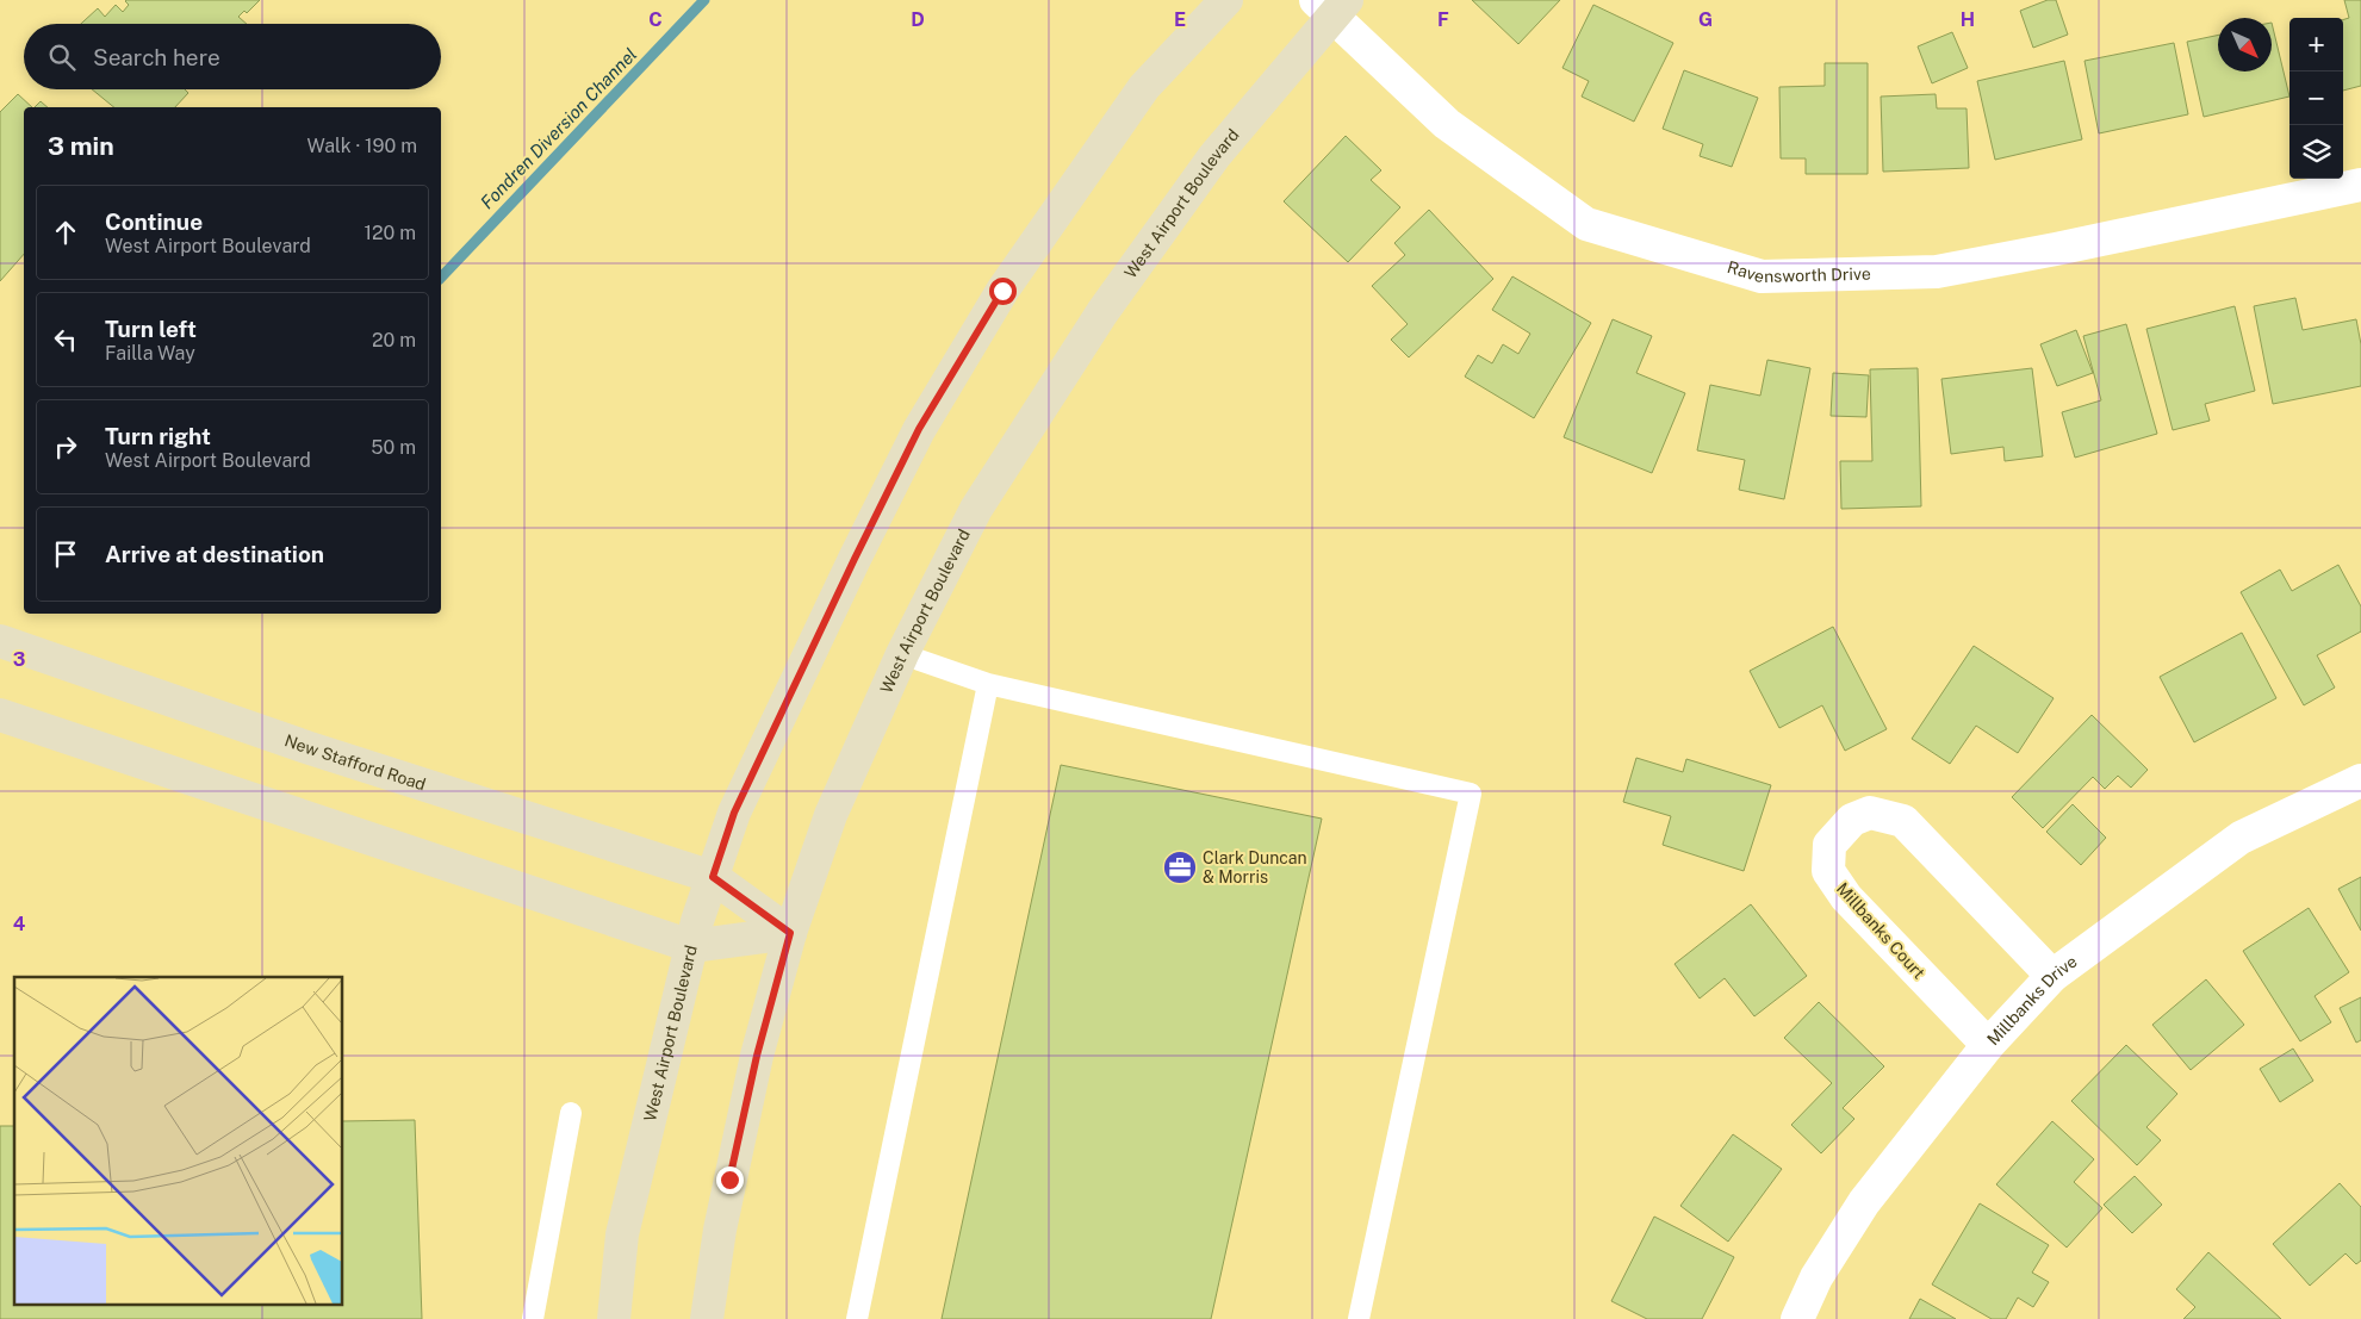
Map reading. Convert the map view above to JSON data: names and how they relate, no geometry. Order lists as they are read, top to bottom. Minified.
{"streets":{"main road":["West Airport Boulevard","New Stafford Road"],"street":["Ravensworth Drive","Millbanks Court","Millbanks Drive"]},"crossings":[["West Airport Boulevard","Ravensworth Drive"],["West Airport Boulevard","New Stafford Road"],["Millbanks Court","Millbanks Drive"]],"water":["Fondren Diversion Channel"],"places":{"office":["Clark Duncan & Morris"]},"north":"bottom right","page":{"map_buttons":["+","−"],"search":"Search here","heading":["3 min","Walk · 190 m"],"list":[["Continue","West Airport Boulevard","120 m"],["Turn left","Failla Way","20 m"],["Turn right","West Airport Boulevard","50 m"],"Arrive at destination"]},"grid":{"columns":["C","D","E","F","G","H"],"rows":["3","4"]}}
